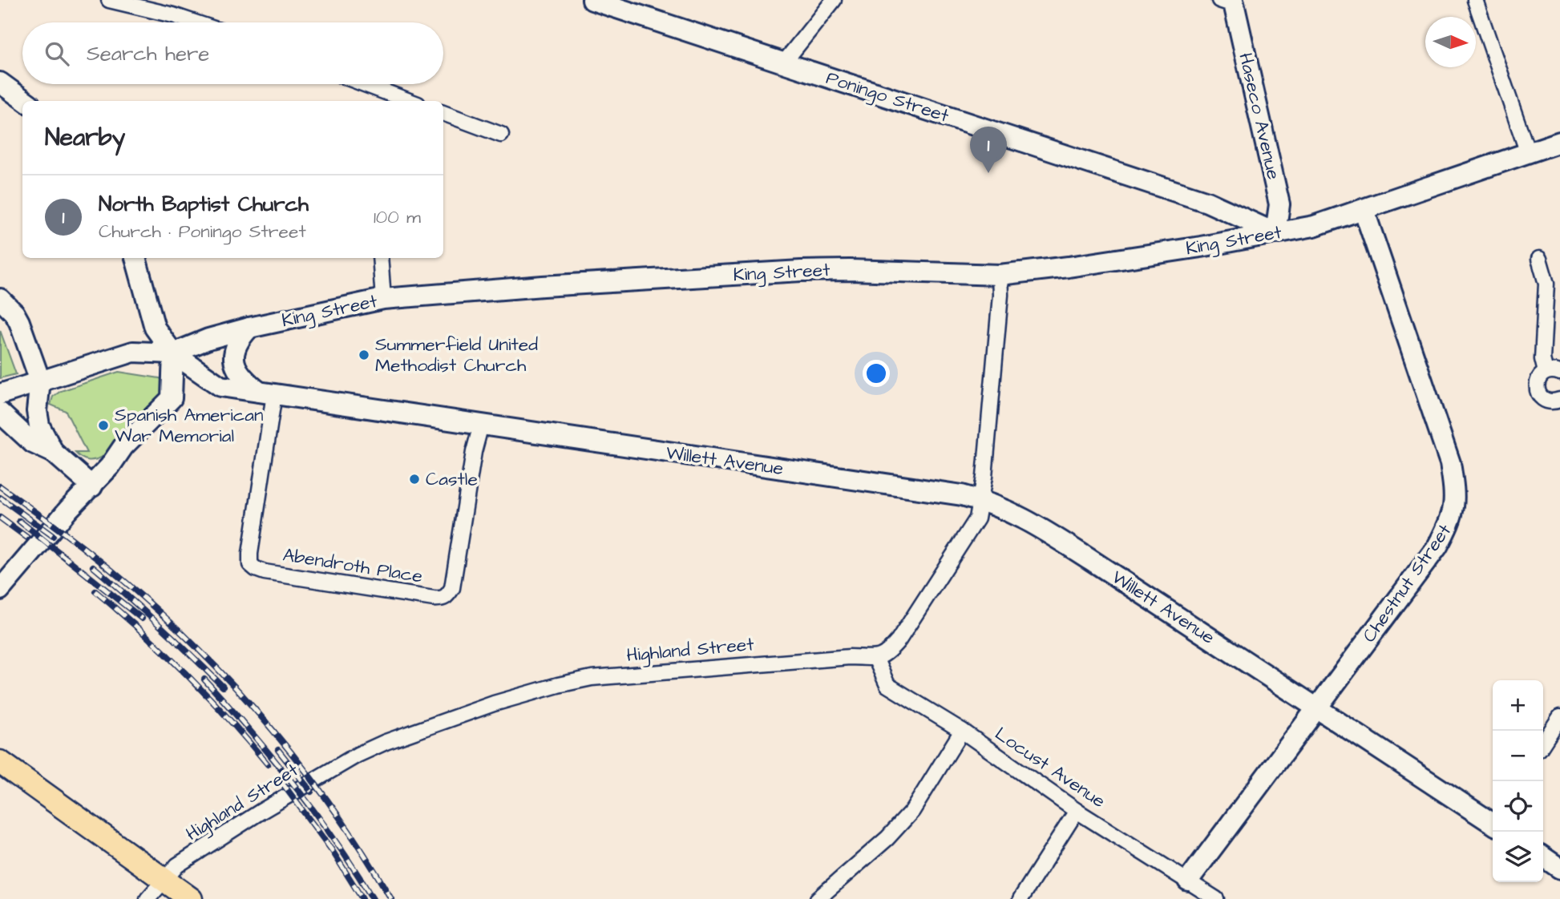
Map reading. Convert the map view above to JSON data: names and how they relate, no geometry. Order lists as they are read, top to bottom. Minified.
{"streets":{"street":["Poningo Street","Haseco Avenue","King Street","Willett Avenue","Abendroth Place","Chestnut Street","Highland Street","Locust Avenue"]},"crossings":[["Poningo Street","Haseco Avenue"],["Poningo Street","King Street"],["Haseco Avenue","King Street"],["King Street","Willett Avenue"],["King Street","Chestnut Street"],["Willett Avenue","Abendroth Place"],["Willett Avenue","Chestnut Street"],["Chestnut Street","Locust Avenue"],["Highland Street","Locust Avenue"]],"places":["Summerfield United Methodist Church","Spanish American War Memorial","Castle"],"north":"right","page":{"search":"Search here","heading":"Nearby","pins":"1","list":[{"mark":"1","name":"North Baptist Church","note":"Church · Poningo Street","value":"100 m"}],"map_buttons":["+","−"]}}
